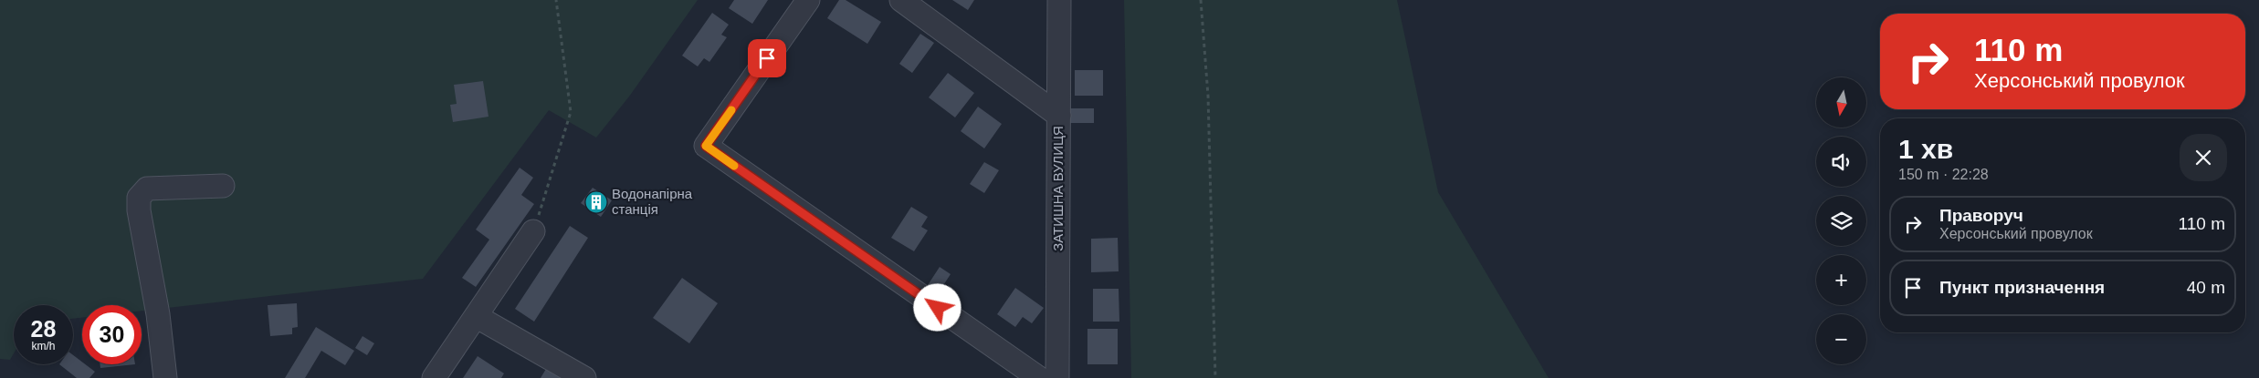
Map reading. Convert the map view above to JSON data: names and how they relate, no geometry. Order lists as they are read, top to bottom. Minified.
{"streets":{"street":["ЗАТИШНА ВУЛИЦЯ"]},"places":{"building":["Водонапірна станція"]},"north":"bottom","page":{"turn":["110 m","Херсонський провулок"],"map_buttons":["+","−"],"heading":["1 хв","150 m · 22:28"],"list":[{"name":"Праворуч","note":"Херсонський провулок","value":"110 m"},{"name":"Пункт призначення","value":"40 m"}],"speed":"28 km/h","limit":"30"}}
